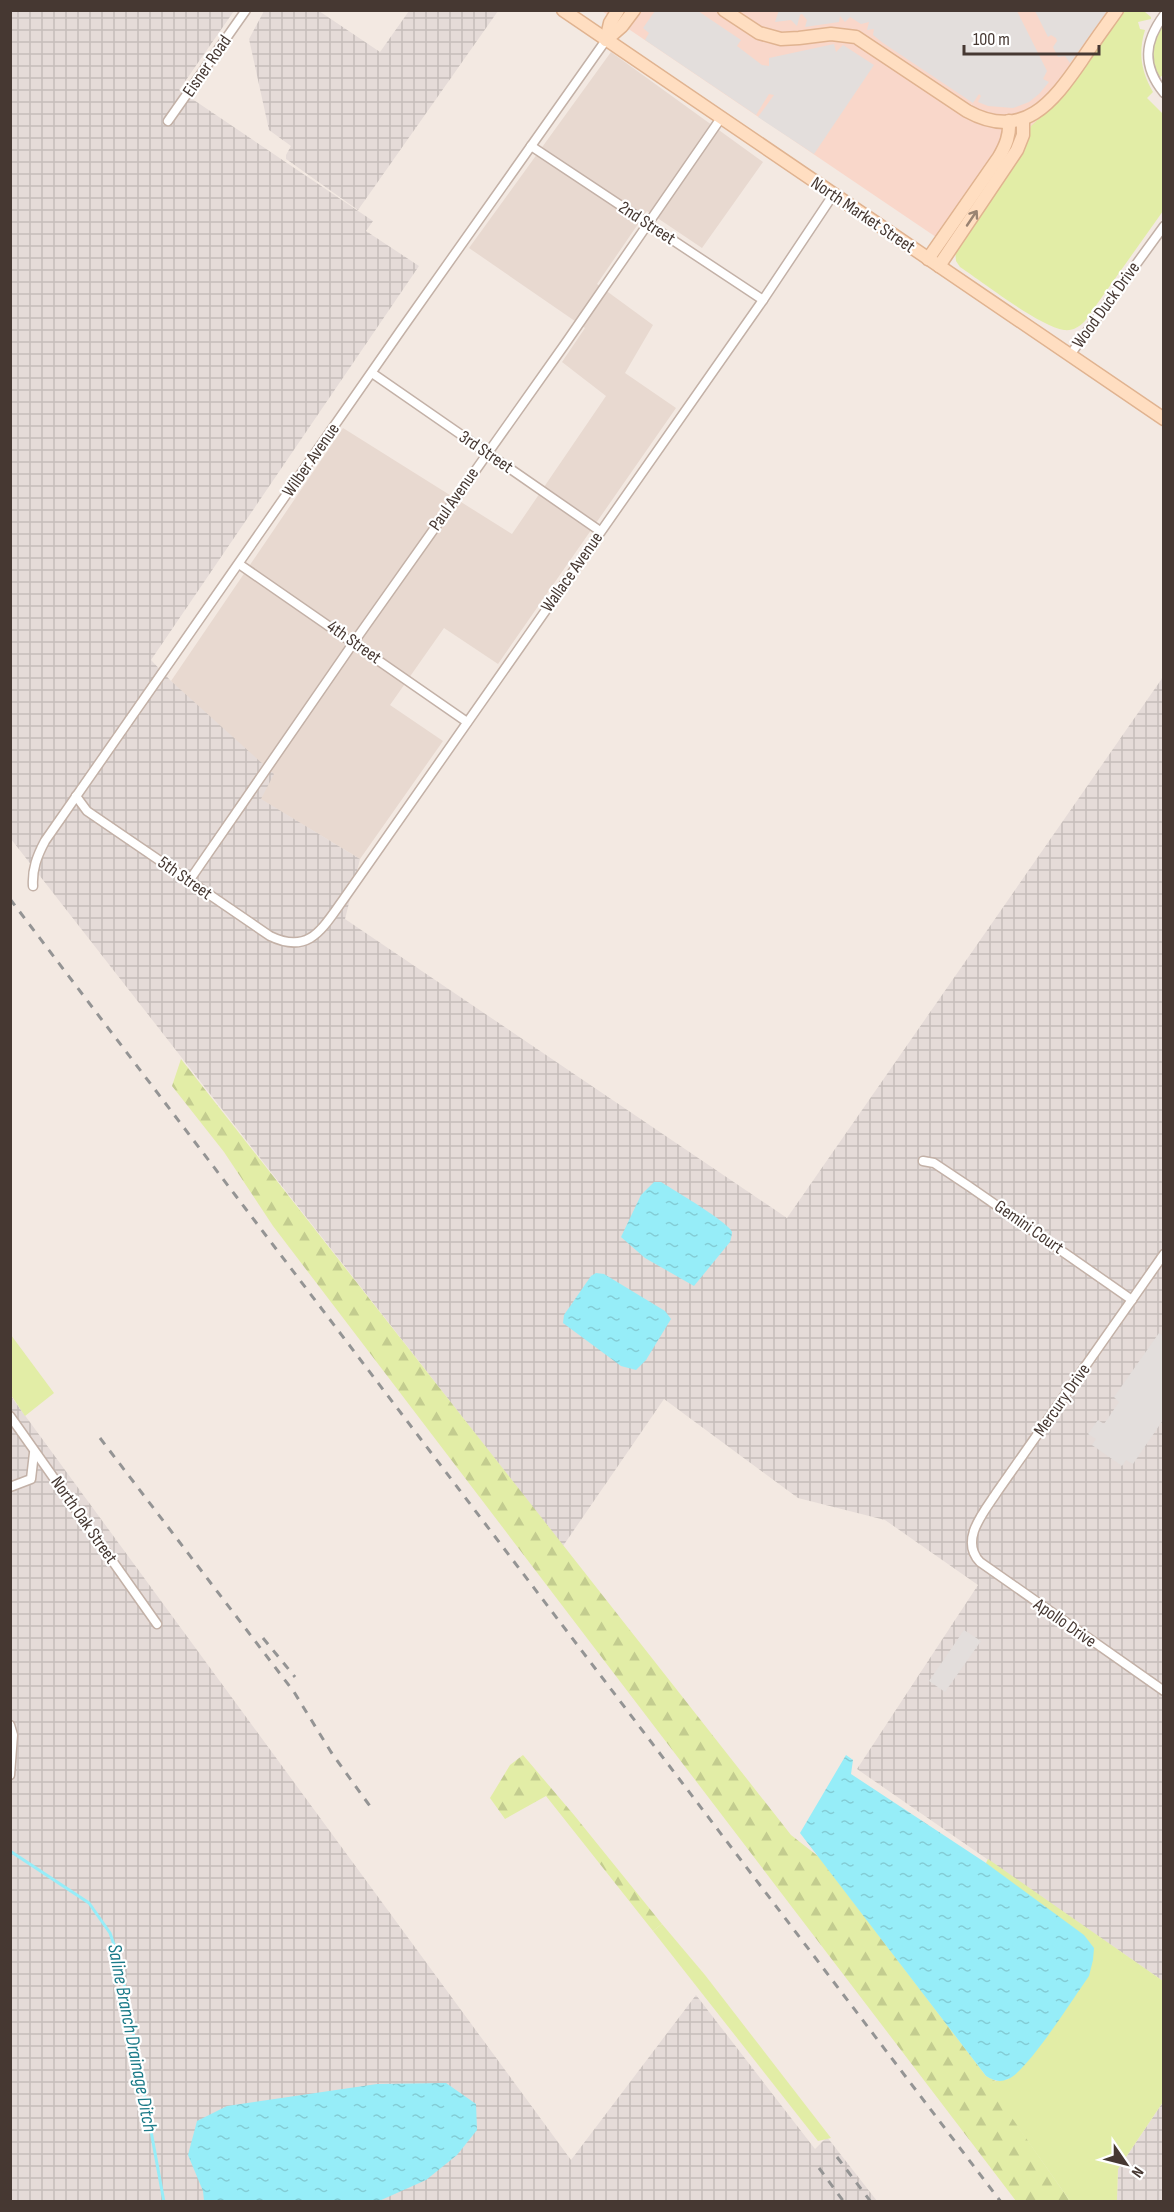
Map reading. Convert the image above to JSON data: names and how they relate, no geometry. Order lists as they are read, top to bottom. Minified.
{"streets":{"street":["Eisner Road","North Market Street","2nd Street","Wood Duck Drive","3rd Street","Wilber Avenue","Paul Avenue","Wallace Avenue","4th Street","5th Street","Gemini Court","Mercury Drive","North Oak Street","Apollo Drive"]},"crossings":[["North Market Street","Wood Duck Drive"],["North Market Street","Wilber Avenue"],["North Market Street","Paul Avenue"],["North Market Street","Wallace Avenue"],["2nd Street","Wilber Avenue"],["2nd Street","Paul Avenue"],["2nd Street","Wallace Avenue"],["3rd Street","Wilber Avenue"],["3rd Street","Paul Avenue"],["3rd Street","Wallace Avenue"],["Wilber Avenue","4th Street"],["Wilber Avenue","5th Street"],["Paul Avenue","4th Street"],["Paul Avenue","5th Street"],["Wallace Avenue","4th Street"],["Wallace Avenue","5th Street"],["Gemini Court","Mercury Drive"],["Mercury Drive","Apollo Drive"]],"water":["Saline Branch Drainage Ditch"],"scale_bar":"100 m","north":"bottom right"}
